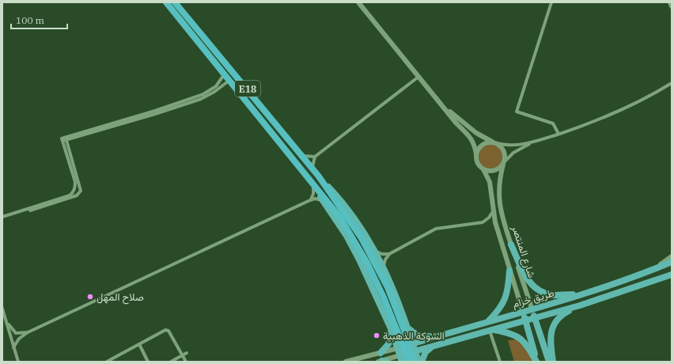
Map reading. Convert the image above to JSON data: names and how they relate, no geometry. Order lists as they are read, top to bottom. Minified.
{"streets":{"highway":["E18"],"main road":["شارع المنتصر","طريق خزام"]},"crossings":[["شارع المنتصر","طريق خزام"]],"places":["صلاح المهل","الشوكة الذهبية"],"scale_bar":"100 m"}
